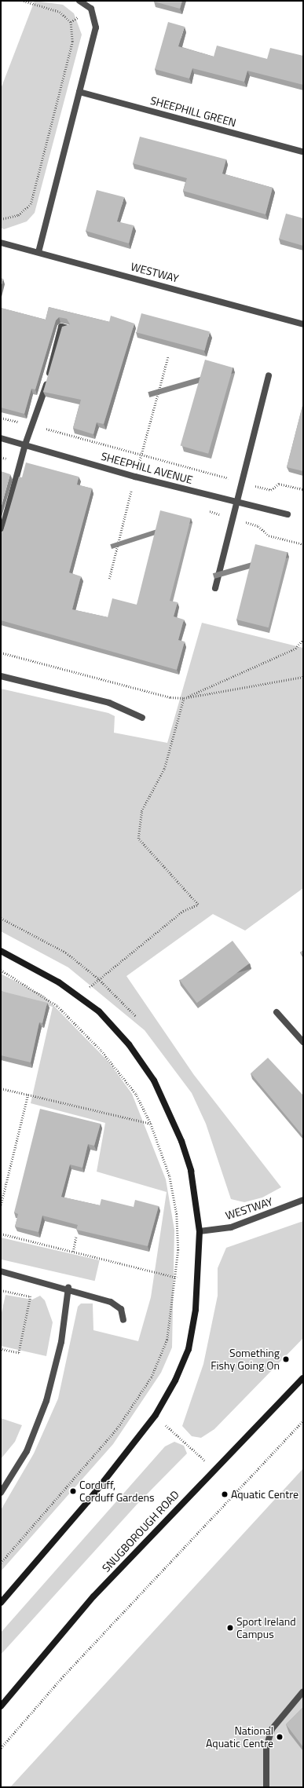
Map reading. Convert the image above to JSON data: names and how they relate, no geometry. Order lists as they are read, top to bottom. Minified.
{"streets":{"street":["SHEEPHILL GREEN","WESTWAY","SHEEPHILL AVENUE","SNUGBOROUGH ROAD"]},"places":["Something Fishy Going On","Corduff, Corduff Gardens","Aquatic Centre","Sport Ireland Campus","National Aquatic Centre"]}
